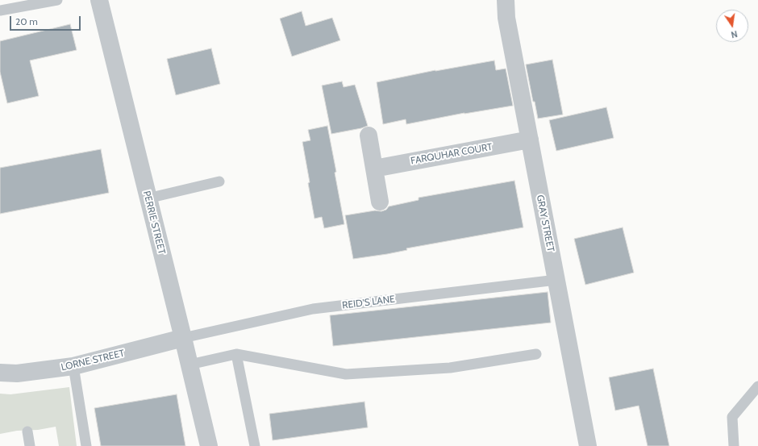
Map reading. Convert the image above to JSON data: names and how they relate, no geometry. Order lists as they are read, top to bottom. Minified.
{"streets":{"street":["FARQUHAR COURT","PERRIE STREET","GRAY STREET","LORNE STREET"],"lane":["REID'S LANE"]},"crossings":[["FARQUHAR COURT","GRAY STREET"],["PERRIE STREET","REID'S LANE"],["PERRIE STREET","LORNE STREET"],["GRAY STREET","REID'S LANE"],["REID'S LANE","LORNE STREET"]],"scale_bar":"20 m","north":"bottom"}
